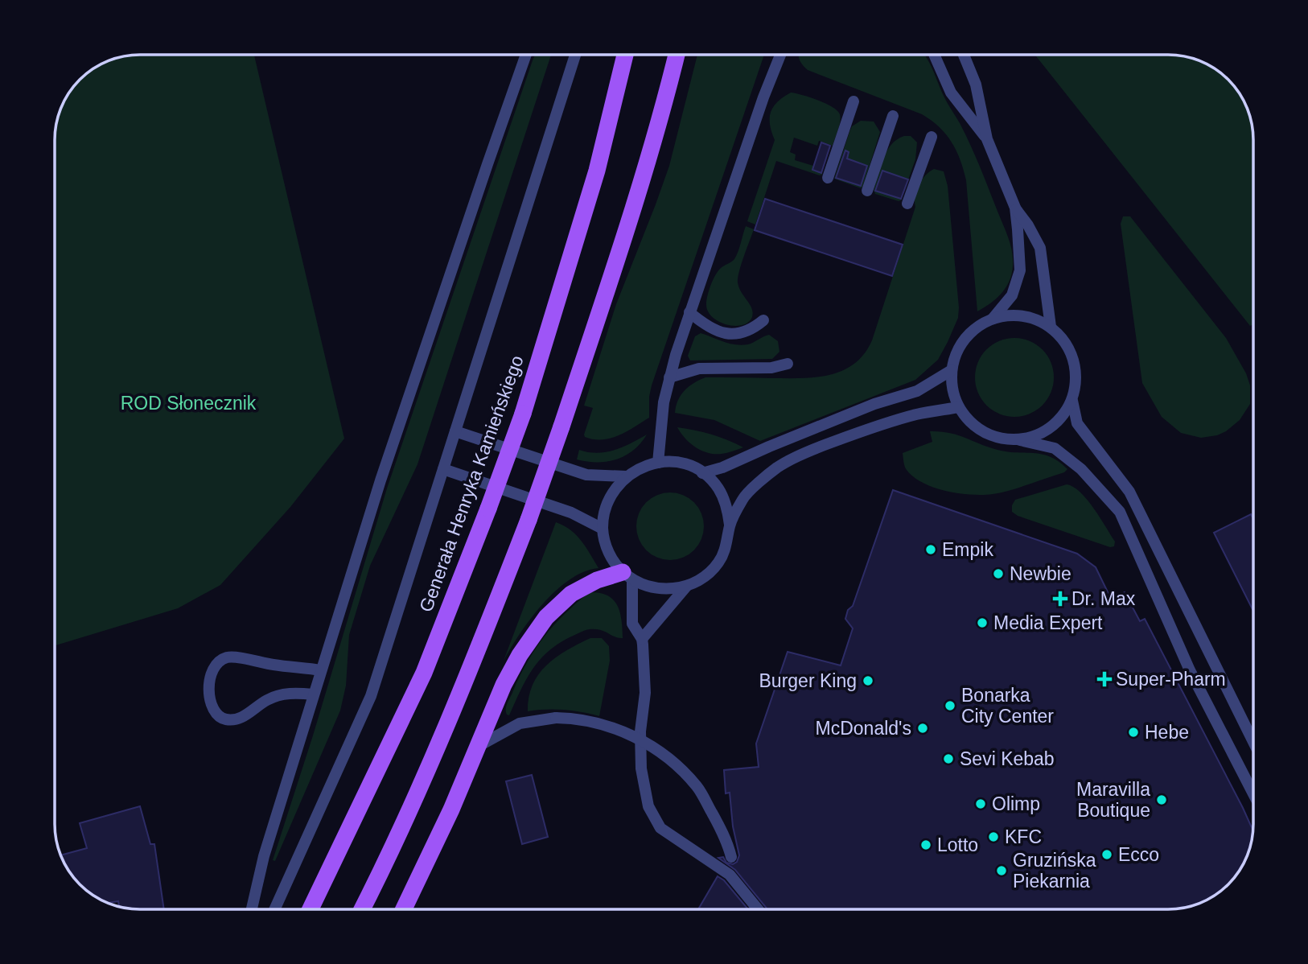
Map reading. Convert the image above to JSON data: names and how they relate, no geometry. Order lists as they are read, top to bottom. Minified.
{"streets":{"main road":["Generała Henryka Kamieńskiego"]},"parks":["ROD Słonecznik"],"places":{"other":["Empik","Newbie","Media Expert","Burger King","Bonarka City Center","McDonald's","Hebe","Sevi Kebab","Maravilla Boutique","Olimp","KFC","Lotto","Ecco","Gruzińska Piekarnia"],"health":["Dr. Max","Super-Pharm"]}}
